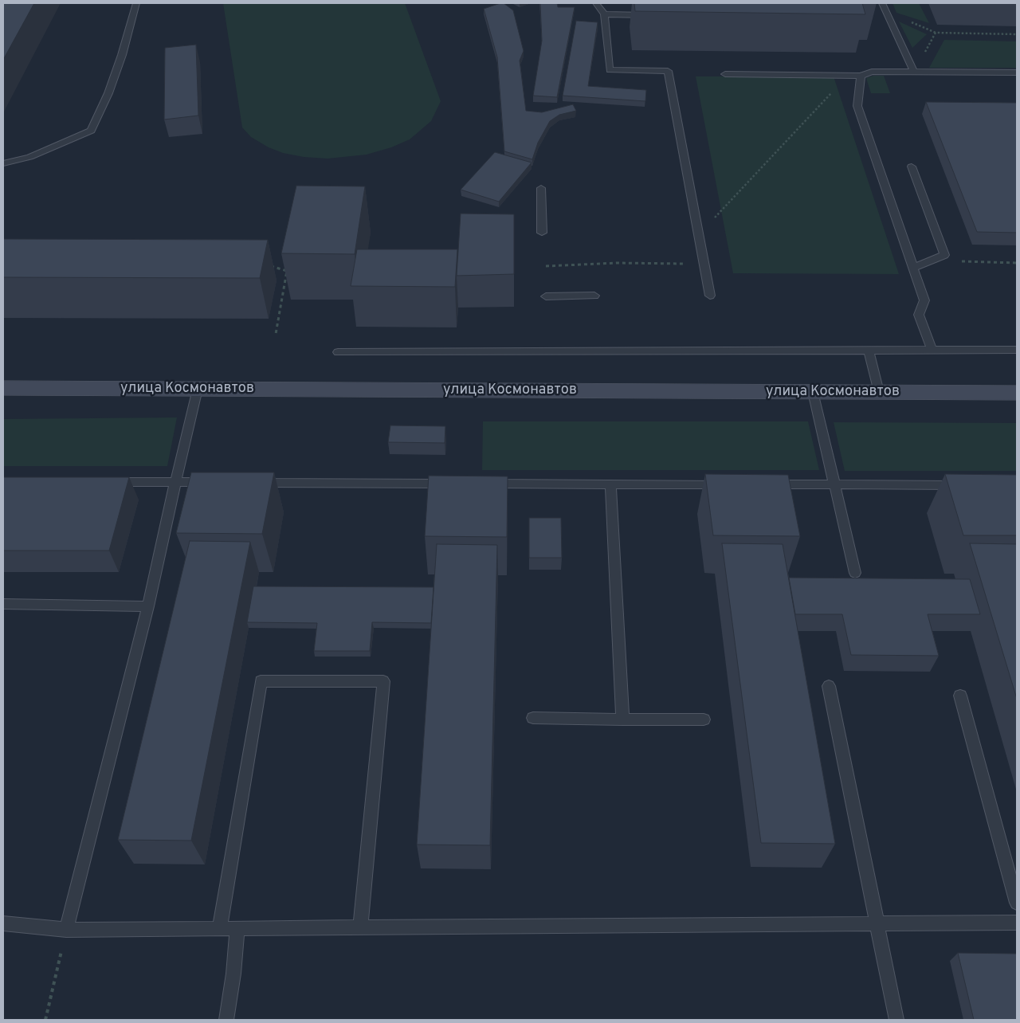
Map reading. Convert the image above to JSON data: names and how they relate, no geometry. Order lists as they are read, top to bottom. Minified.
{"streets":{"main road":["улица Космонавтов"]}}
